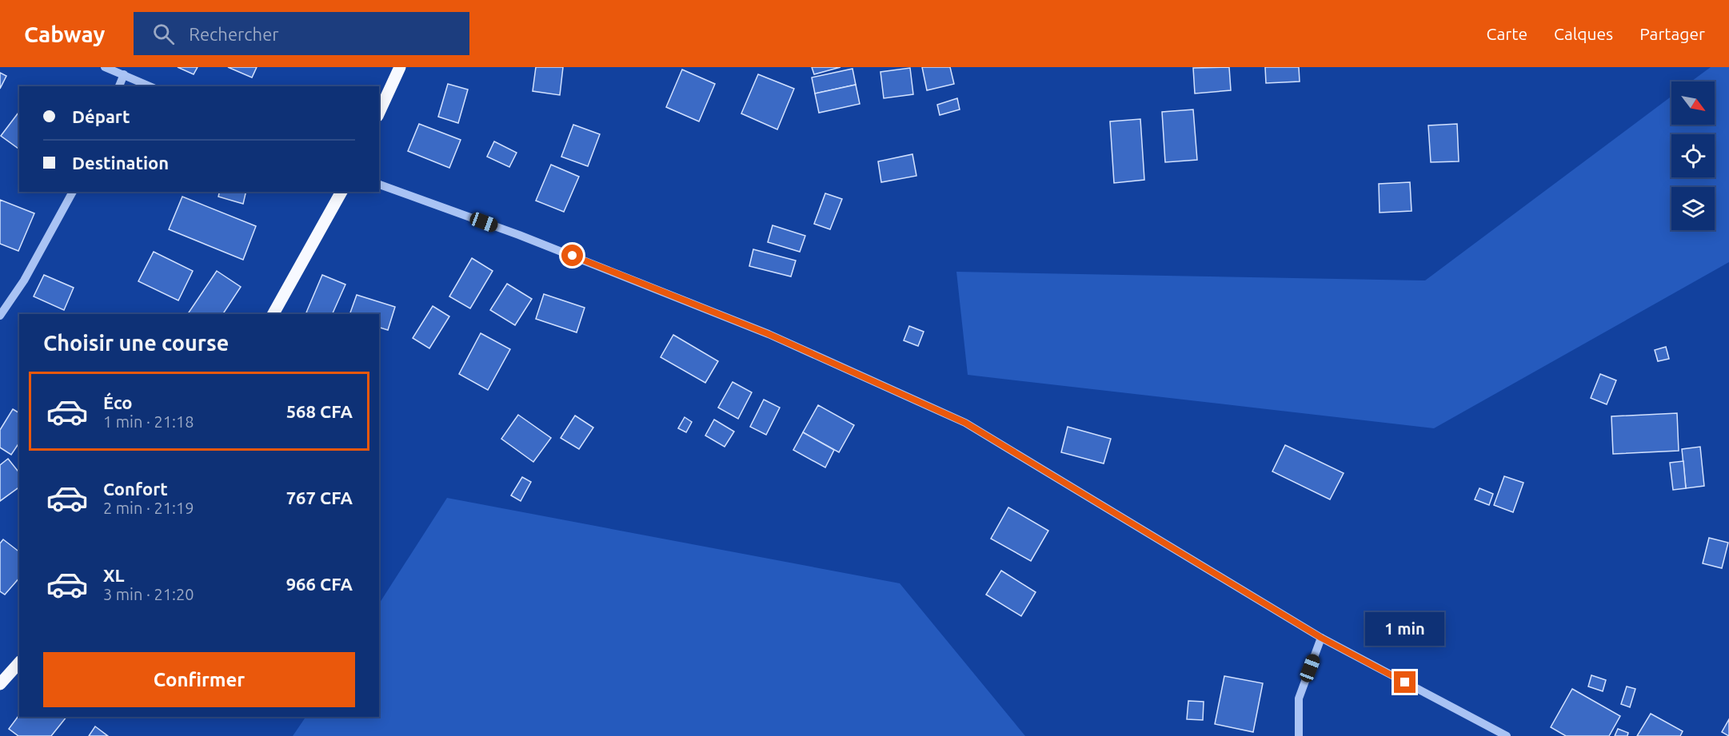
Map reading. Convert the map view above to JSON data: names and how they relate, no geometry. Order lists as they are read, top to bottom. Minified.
{"north":"bottom right","page":{"header":"Cabway","search":"Rechercher","nav":["Carte","Calques","Partager"],"banner":["Départ","Destination"],"heading":"Choisir une course","list":[{"name":"Éco","note":"1 min · 21:18","value":"568 CFA"},{"name":"Confort","note":"2 min · 21:19","value":"767 CFA"},{"name":"XL","note":"3 min · 21:20","value":"966 CFA"}],"bubble":"1 min","buttons":"Confirmer"}}
